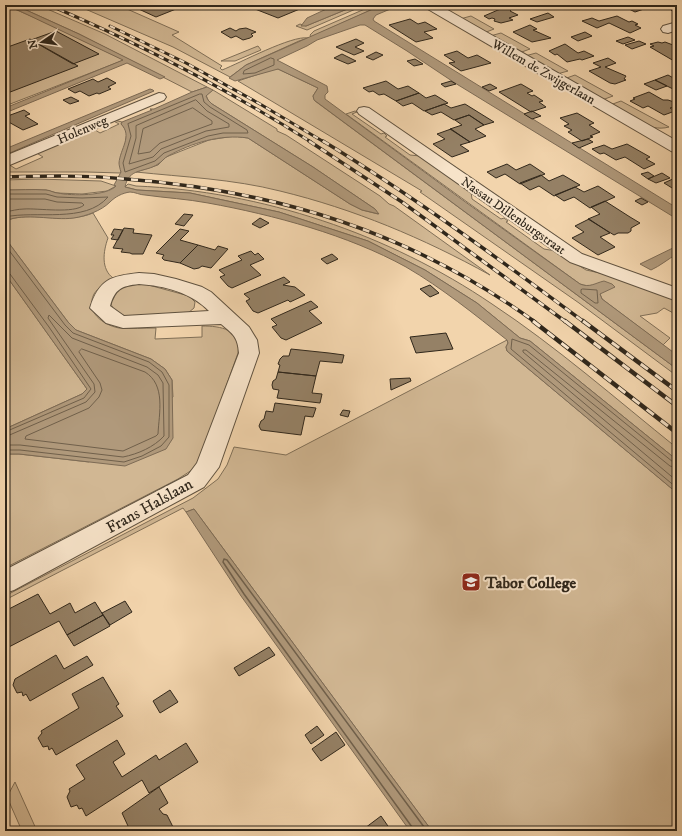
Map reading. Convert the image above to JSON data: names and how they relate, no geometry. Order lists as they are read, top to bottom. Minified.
{"streets":{"street":["Willem de Zwijgerlaan","Holenweg","Nassau Dillenburgstraat","Frans Halslaan"]},"places":{"school or university":["Tabor College"]},"north":"left"}
